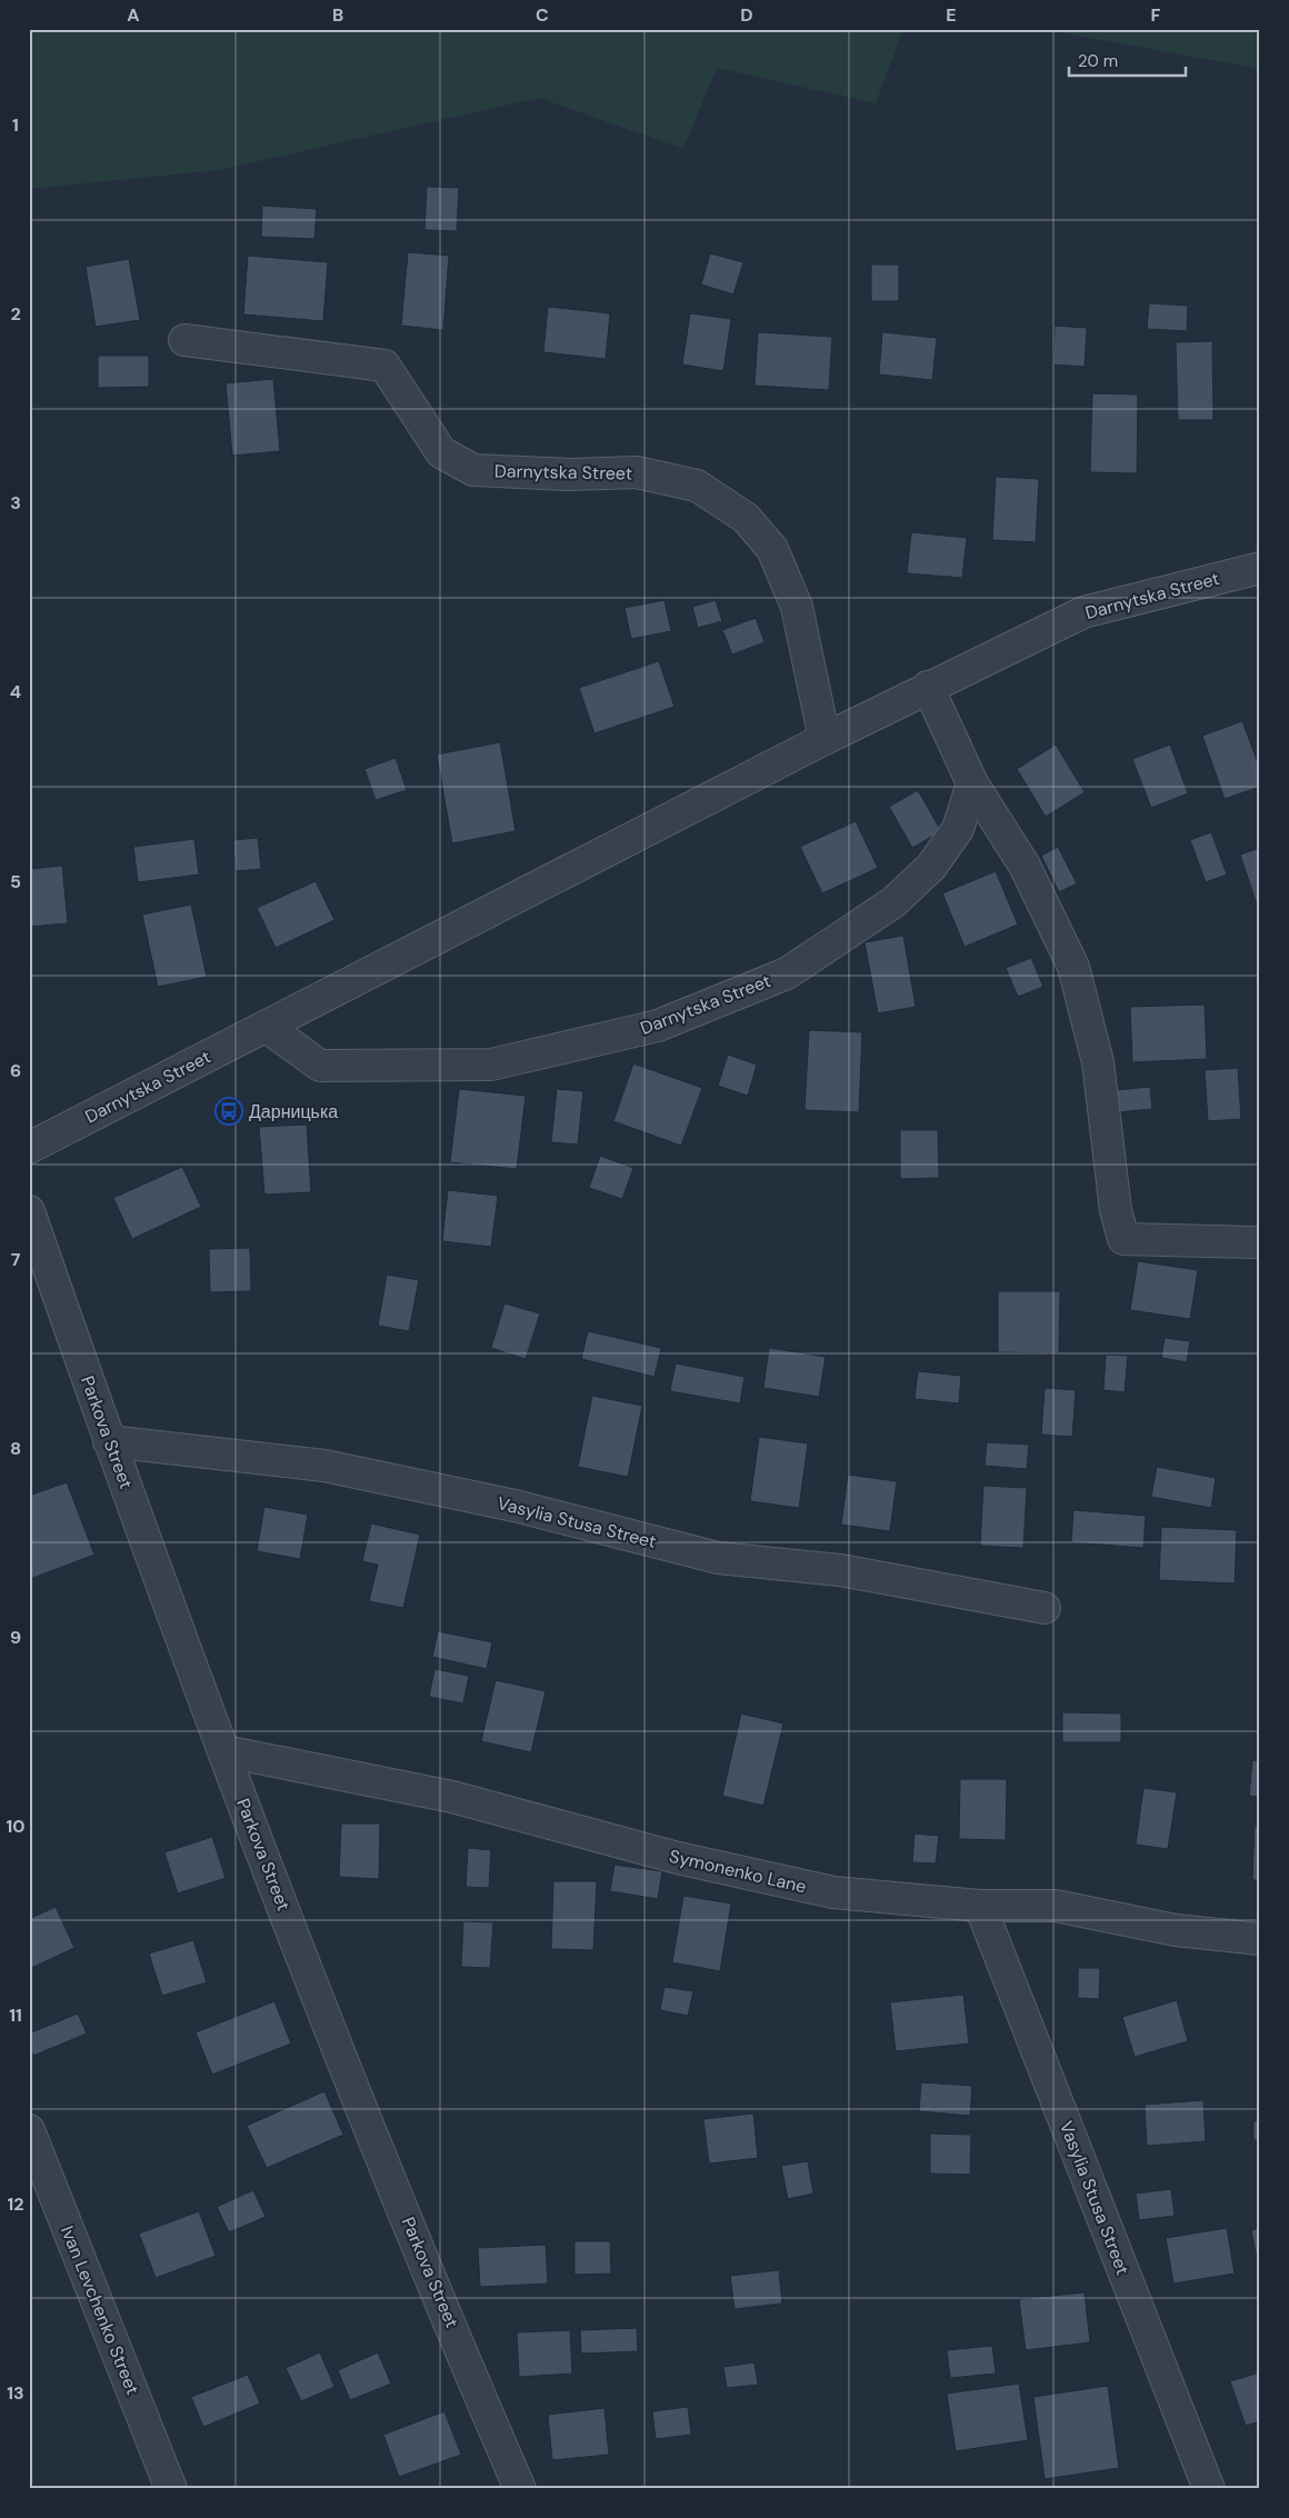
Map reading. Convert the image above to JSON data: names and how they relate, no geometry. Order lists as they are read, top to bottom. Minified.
{"streets":{"street":["Darnytska Street","Parkova Street","Vasylia Stusa Street","Symonenko Lane","Ivan Levchenko Street"]},"crossings":[["Parkova Street","Vasylia Stusa Street"],["Parkova Street","Symonenko Lane"],["Vasylia Stusa Street","Symonenko Lane"]],"places":{"bus stop":["Дарницька"]},"scale_bar":"20 m","grid":{"columns":["A","B","C","D","E","F"],"rows":["1","2","3","4","5","6","7","8","9","10","11","12","13"]}}
